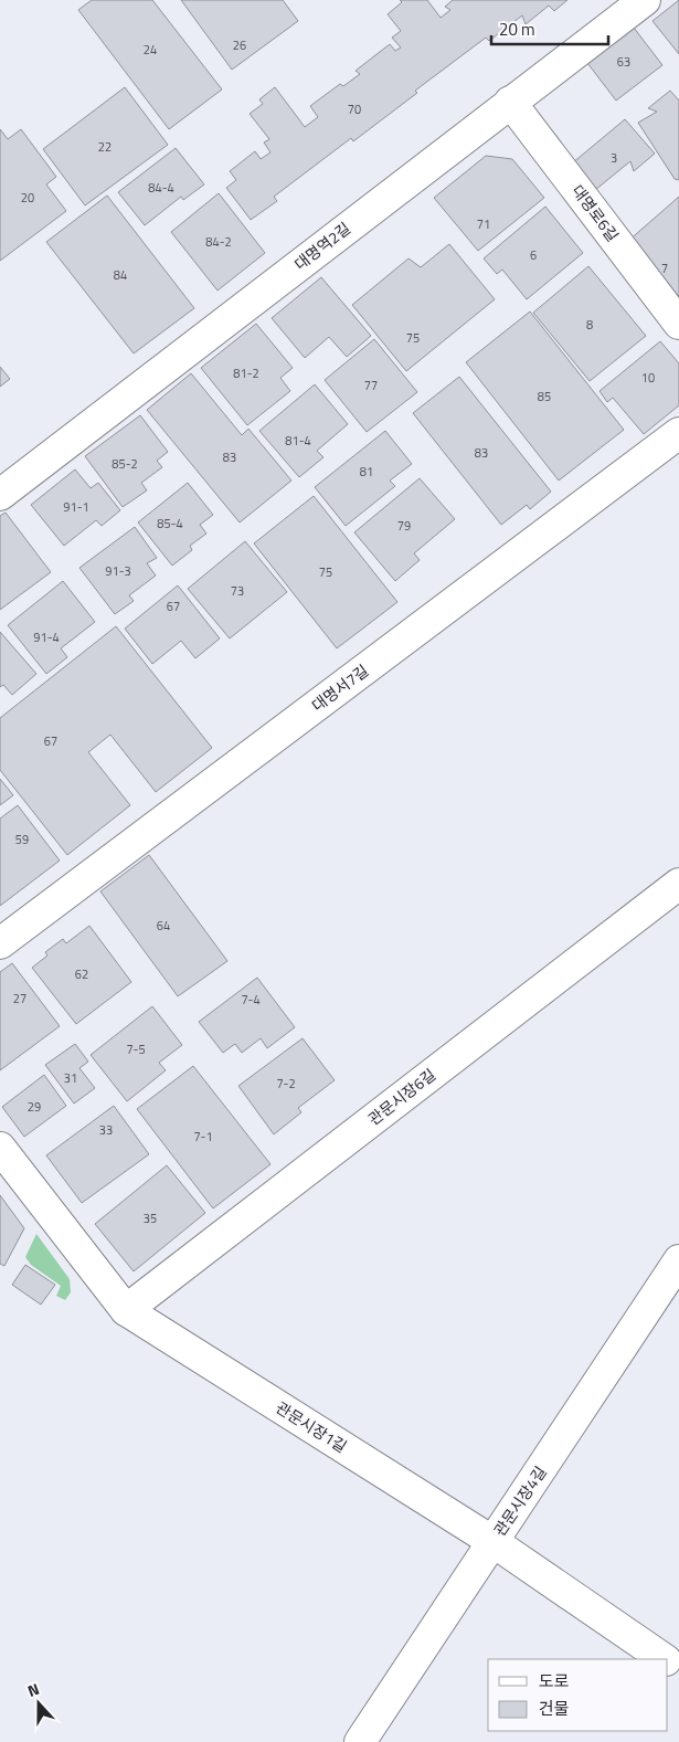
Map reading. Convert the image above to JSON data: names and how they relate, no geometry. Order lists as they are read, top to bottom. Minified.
{"streets":{"street":["대명로6길","대명역2길","대명서7길","관문시장6길","관문시장1길","관문시장4길"]},"crossings":[["대명로6길","대명역2길"],["관문시장6길","관문시장1길"],["관문시장1길","관문시장4길"]],"house_numbers":["26","24","63","70","22","3","84-4","20","71","84-2","6","7","84","8","75","81-2","10","77","85","81-4","83","83","85-2","81","91-1","85-4","79","91-3","75","73","67","91-4","67","59","64","62","27","7-4","7-5","31","7-2","29","33","7-1","35"],"legend":["도로","건물"],"scale_bar":"20 m","north":"top"}
